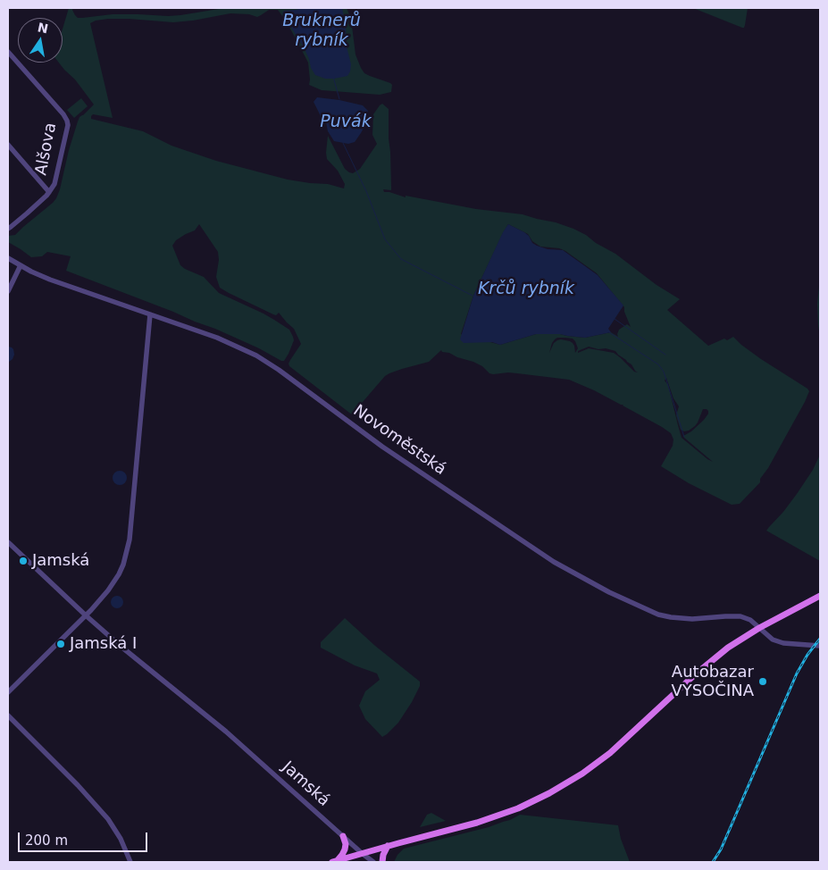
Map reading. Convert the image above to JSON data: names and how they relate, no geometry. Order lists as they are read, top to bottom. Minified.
{"streets":{"street":["Alšova","Novoměstská","Jamská"]},"water":["Bruknerů rybník","Puvák","Krčů rybník"],"places":["Jamská","Jamská I","Autobazar VYSOČINA"],"scale_bar":"200 m","north":"top"}
